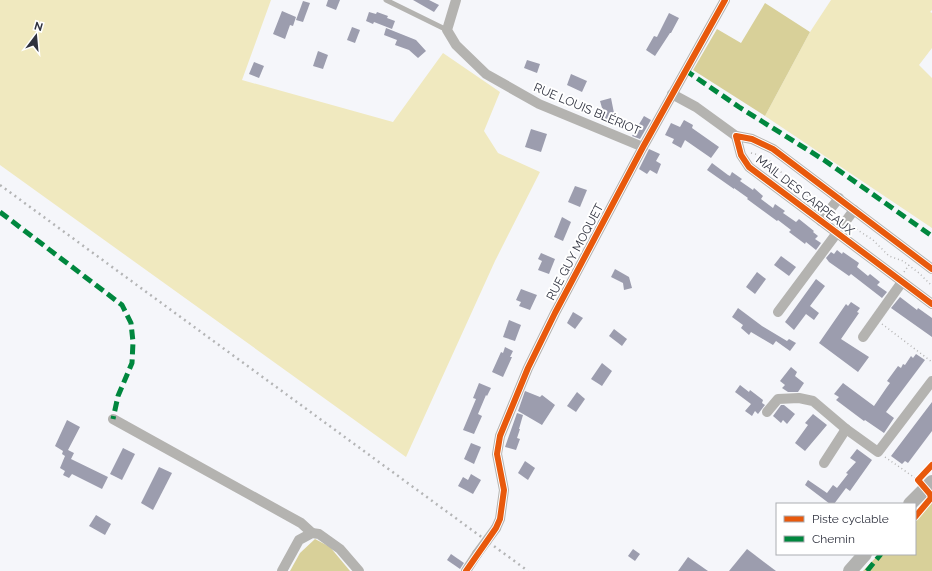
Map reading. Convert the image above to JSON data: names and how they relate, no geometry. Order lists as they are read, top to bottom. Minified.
{"streets":{"street":["RUE LOUIS BLÉRIOT","MAIL DES CARPEAUX","RUE GUY MOQUET"]},"crossings":[["RUE LOUIS BLÉRIOT","RUE GUY MOQUET"],["MAIL DES CARPEAUX","RUE GUY MOQUET"]],"legend":["Piste cyclable","Chemin"],"north":"top"}
